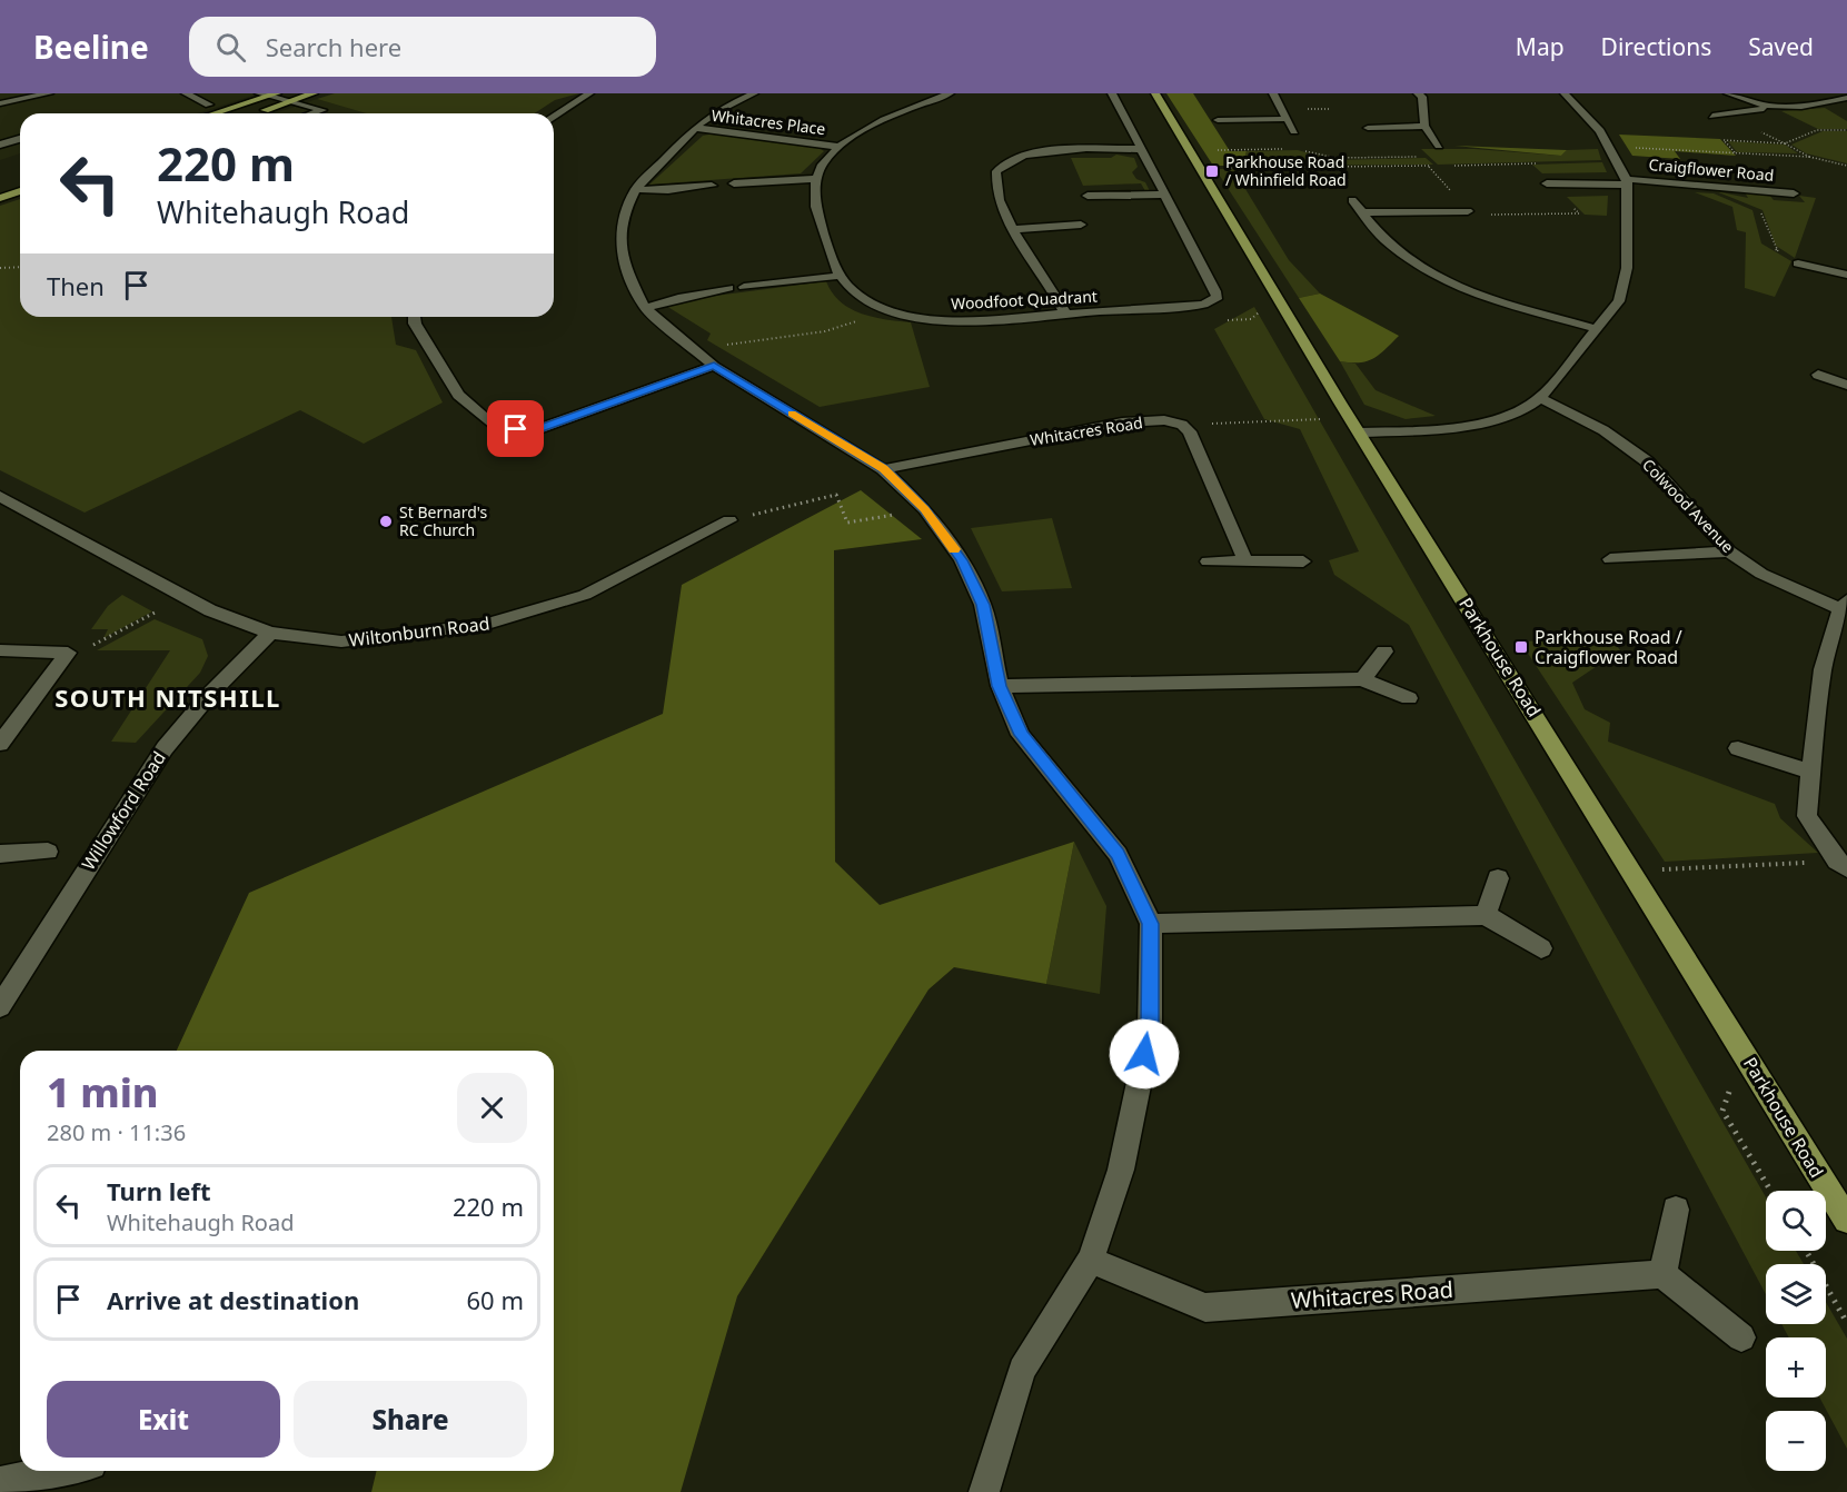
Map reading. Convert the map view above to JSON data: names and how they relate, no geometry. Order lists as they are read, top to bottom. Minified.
{"streets":{"main road":["Parkhouse Road"],"street":["Whitacres Place","Craigflower Road","Woodfoot Quadrant","Whitacres Road","Colwood Avenue","Wiltonburn Road","Willowford Road"]},"crossings":[["Craigflower Road","Colwood Avenue"],["Craigflower Road","Parkhouse Road"],["Wiltonburn Road","Willowford Road"]],"districts":["SOUTH NITSHILL"],"places":{"transit":["Parkhouse Road / Whinfield Road","Parkhouse Road / Craigflower Road"],"other":["St Bernard's RC Church"]},"page":{"header":"Beeline","search":"Search here","nav":["Map","Directions","Saved"],"turn":["220 m","Whitehaugh Road"],"then":"Then","heading":["1 min","280 m · 11:36"],"list":[{"name":"Turn left","note":"Whitehaugh Road","value":"220 m"},{"name":"Arrive at destination","value":"60 m"}],"map_buttons":["+","−"],"buttons":["Exit","Share"]}}
